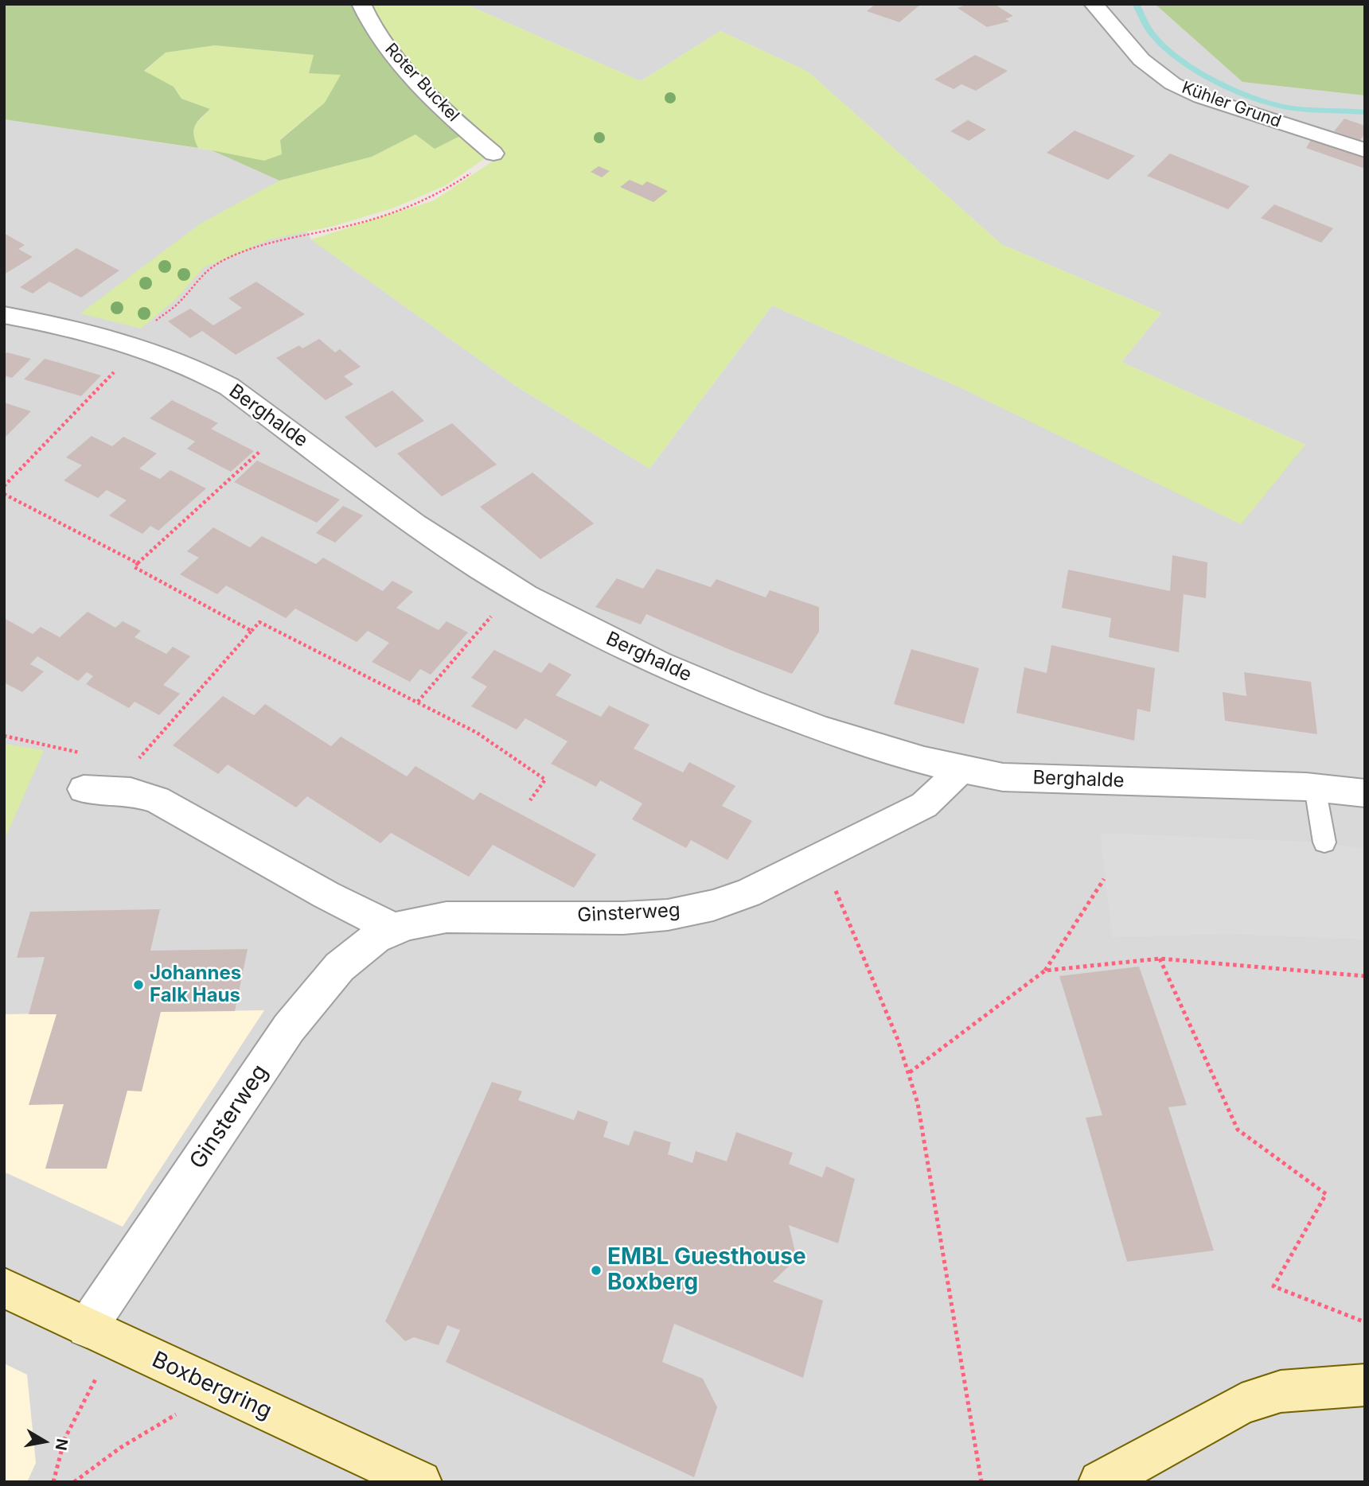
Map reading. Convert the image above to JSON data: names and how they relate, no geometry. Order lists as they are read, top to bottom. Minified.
{"streets":{"street":["Roter Buckel","Kühler Grund","Berghalde","Ginsterweg","Boxbergring"]},"crossings":[["Berghalde","Ginsterweg"],["Ginsterweg","Boxbergring"]],"places":["Johannes Falk Haus","EMBL Guesthouse Boxberg"],"north":"right"}
